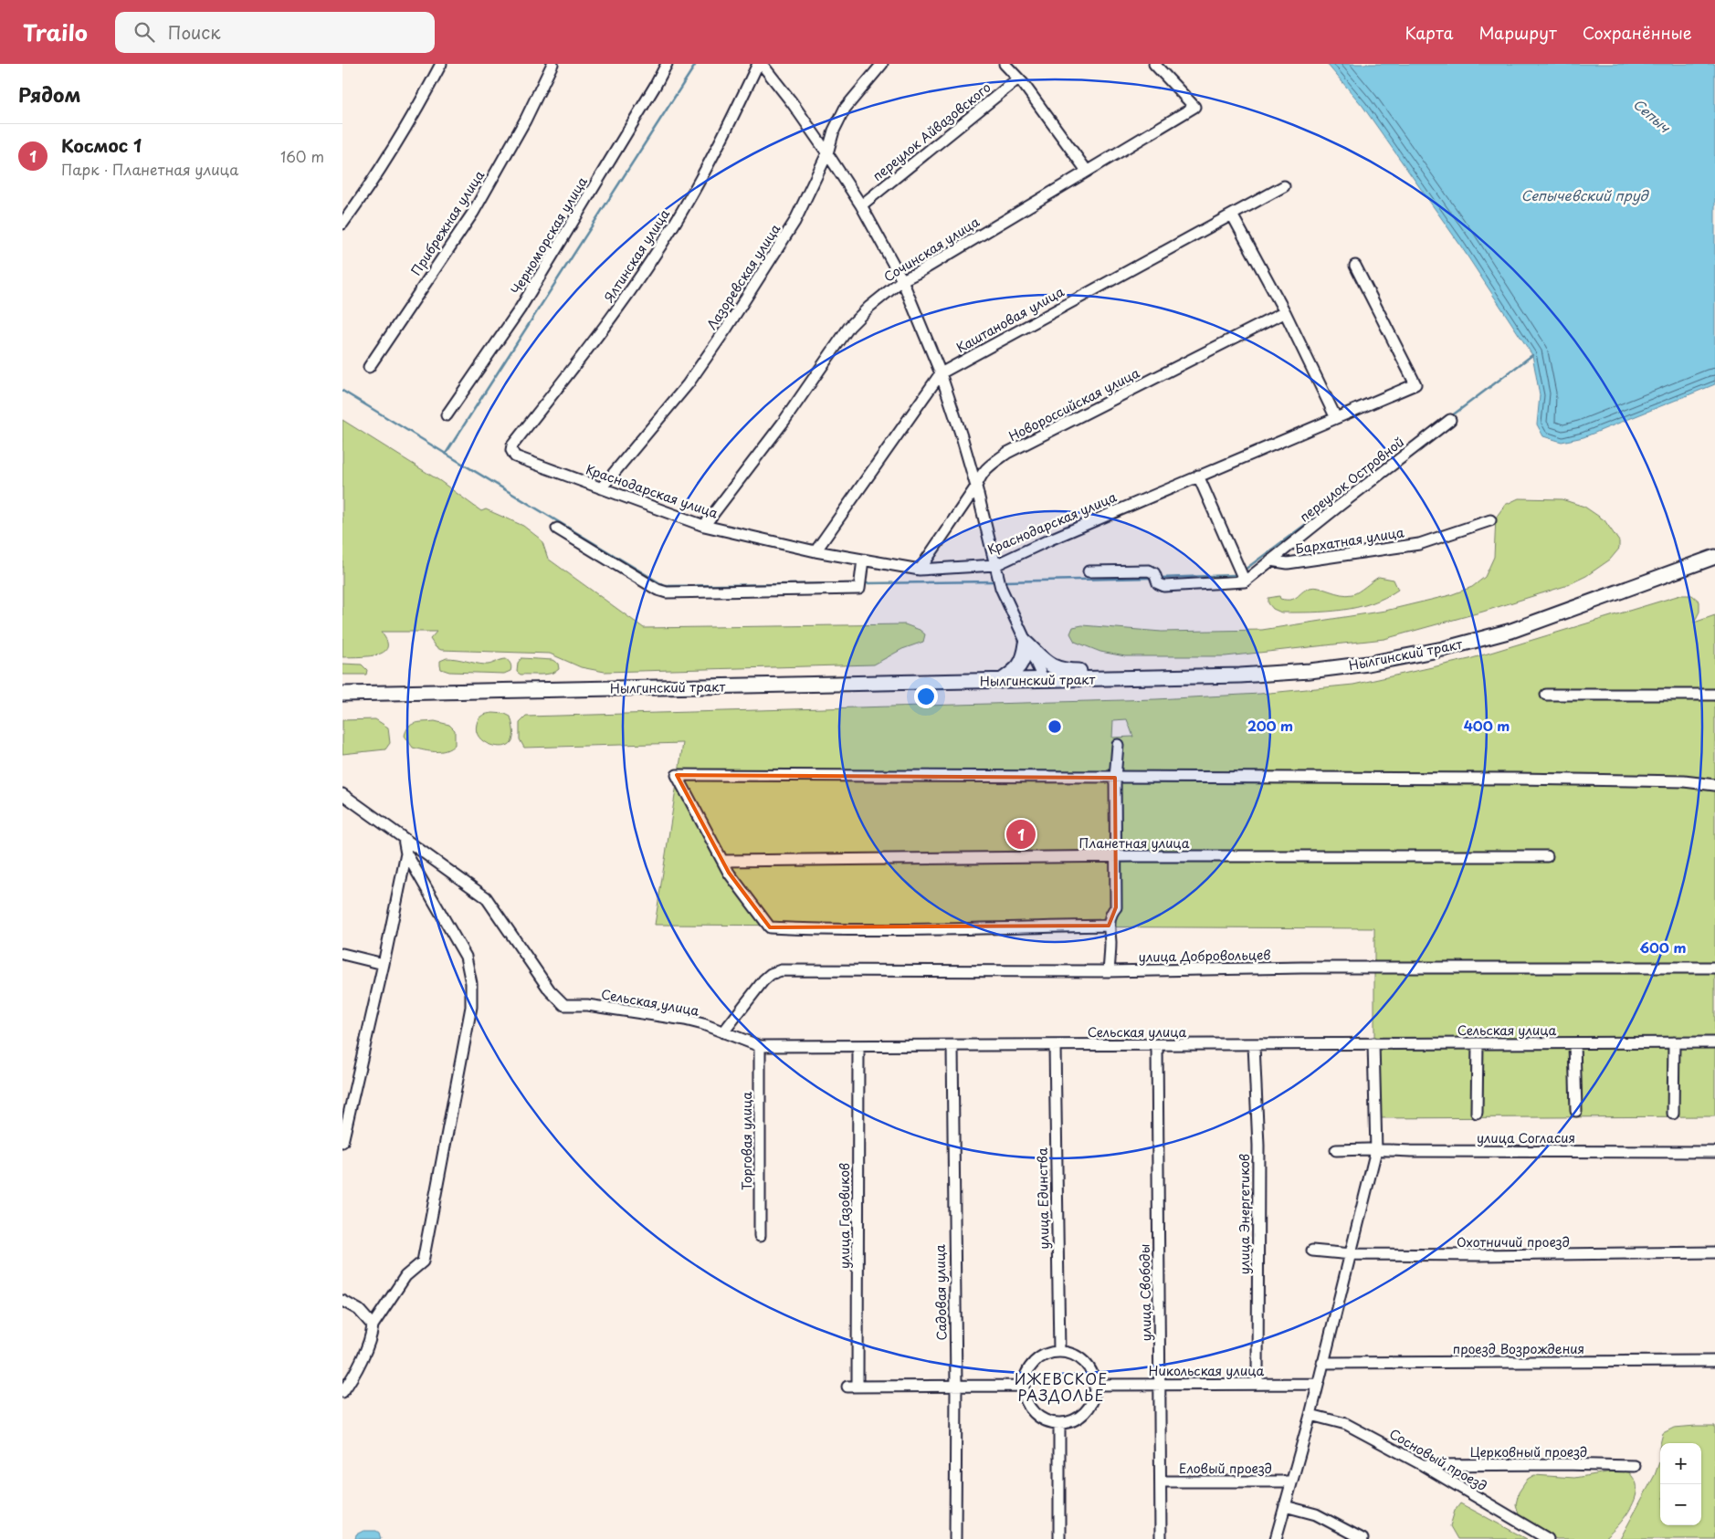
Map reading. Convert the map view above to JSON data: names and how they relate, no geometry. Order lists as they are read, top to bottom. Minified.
{"streets":{"main road":["Нылгинский тракт"],"street":["переулок Айвазовского","Прибрежная улица","Черноморская улица","Сочинская улица","Ялтинская улица","Лазоревская улица","Каштановая улица","Новороссийская улица","переулок Островной","Краснодарская улица","Бархатная улица","Планетная улица","улица Добровольцев","Сельская улица","улица Согласия","Торговая улица","улица Единства","улица Энергетиков","улица Газовиков","Охотничий проезд","Садовая улица","улица Свободы","проезд Возрождения","Никольская улица","Церковный проезд","Сосновый проезд","Еловый проезд"]},"crossings":[["Сочинская улица","Краснодарская улица"],["Ялтинская улица","Краснодарская улица"],["Лазоревская улица","Краснодарская улица"],["Каштановая улица","Краснодарская улица"],["Новороссийская улица","Краснодарская улица"],["переулок Островной","Бархатная улица"],["улица Добровольцев","Сельская улица"],["Сельская улица","Торговая улица"],["Сельская улица","улица Единства"],["Сельская улица","улица Энергетиков"],["Сельская улица","улица Газовиков"],["Сельская улица","Садовая улица"],["Сельская улица","улица Свободы"],["улица Единства","Никольская улица"],["улица Энергетиков","Никольская улица"],["улица Газовиков","Садовая улица"],["улица Свободы","Никольская улица"],["улица Свободы","Еловый проезд"],["Церковный проезд","Сосновый проезд"]],"districts":["ИЖЕВСКОЕ РАЗДОЛЬЕ"],"water":["Сепыч","Сепычевский пруд"],"page":{"header":"Trailo","search":"Поиск","nav":["Карта","Маршрут","Сохранённые"],"heading":"Рядом","list":[{"mark":"1","name":"Космос 1","note":"Парк · Планетная улица","value":"160 m"}],"pins":"1","map_buttons":["+","−"]},"rings":["200 m","400 m","600 m"]}
